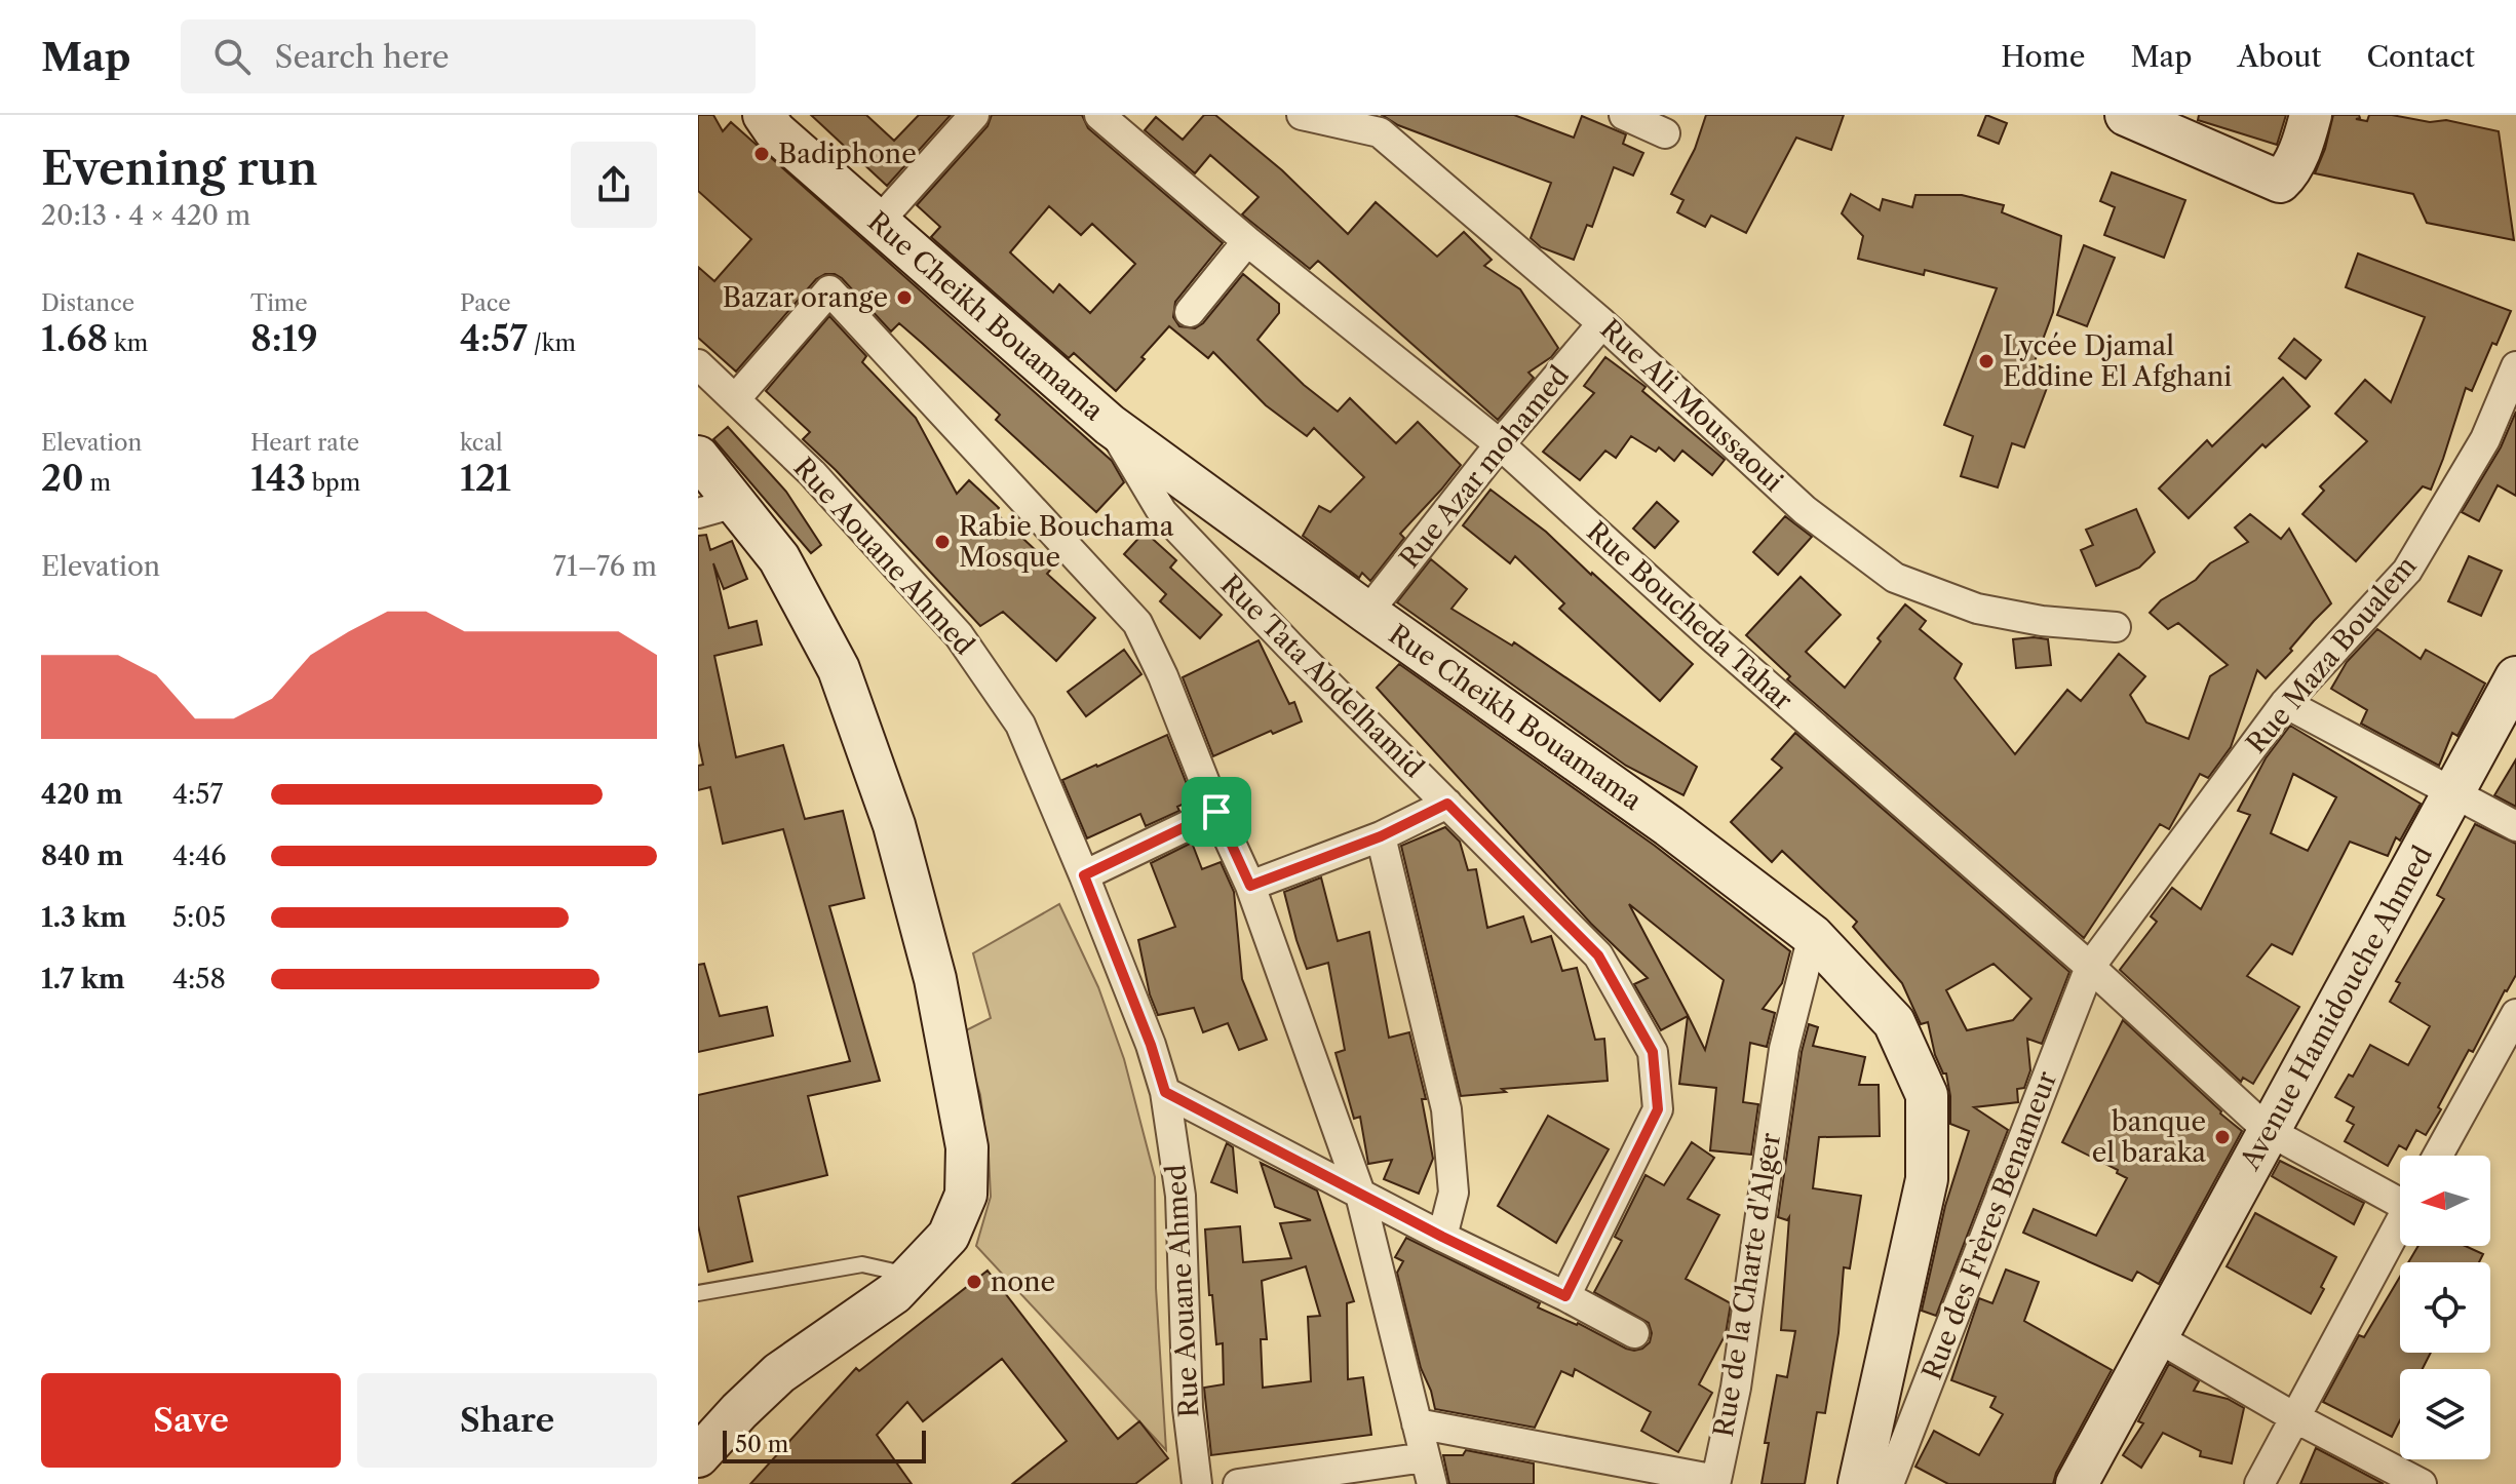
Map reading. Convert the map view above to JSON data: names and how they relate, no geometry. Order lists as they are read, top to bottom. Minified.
{"streets":{"street":["Rue Cheikh Bouamama","Rue Ali Moussaoui","Rue Azar mohamed","Rue Aouane Ahmed","Rue Boucheda Tahar","Rue Maza Boualem","Rue Tata Abdelhamid","Avenue Hamidouche Ahmed","Rue des Frères Benameur","Rue de la Charte d'Alger"]},"crossings":[["Rue Cheikh Bouamama","Rue Azar mohamed"],["Rue Cheikh Bouamama","Rue Tata Abdelhamid"],["Rue Cheikh Bouamama","Rue de la Charte d'Alger"],["Rue Ali Moussaoui","Rue Azar mohamed"],["Rue Azar mohamed","Rue Boucheda Tahar"],["Rue Boucheda Tahar","Rue Maza Boualem"],["Rue Boucheda Tahar","Avenue Hamidouche Ahmed"],["Rue Boucheda Tahar","Rue des Frères Benameur"],["Rue Maza Boualem","Rue des Frères Benameur"]],"places":["Badiphone","Bazar orange","Lycée Djamal Eddine El Afghani","Rabie Bouchama Mosque","banque el baraka","none"],"scale_bar":"50 m","north":"left","page":{"header":"Map","search":"Search here","nav":["Home","Map","About","Contact"],"heading":["Evening run","20:13 · 4 × 420 m"],"stats":[["Distance","1.68 km"],["Time","8:19"],["Pace","4:57 /km"],["Elevation","20 m"],["Heart rate","143 bpm"],["kcal","121"]],"chart":["Elevation","71–76 m"],"list":[{"name":"420 m","note":"4:57"},{"name":"840 m","note":"4:46"},{"name":"1.3 km","note":"5:05"},{"name":"1.7 km","note":"4:58"}],"buttons":["Save","Share"],"scale":"50 m"}}
